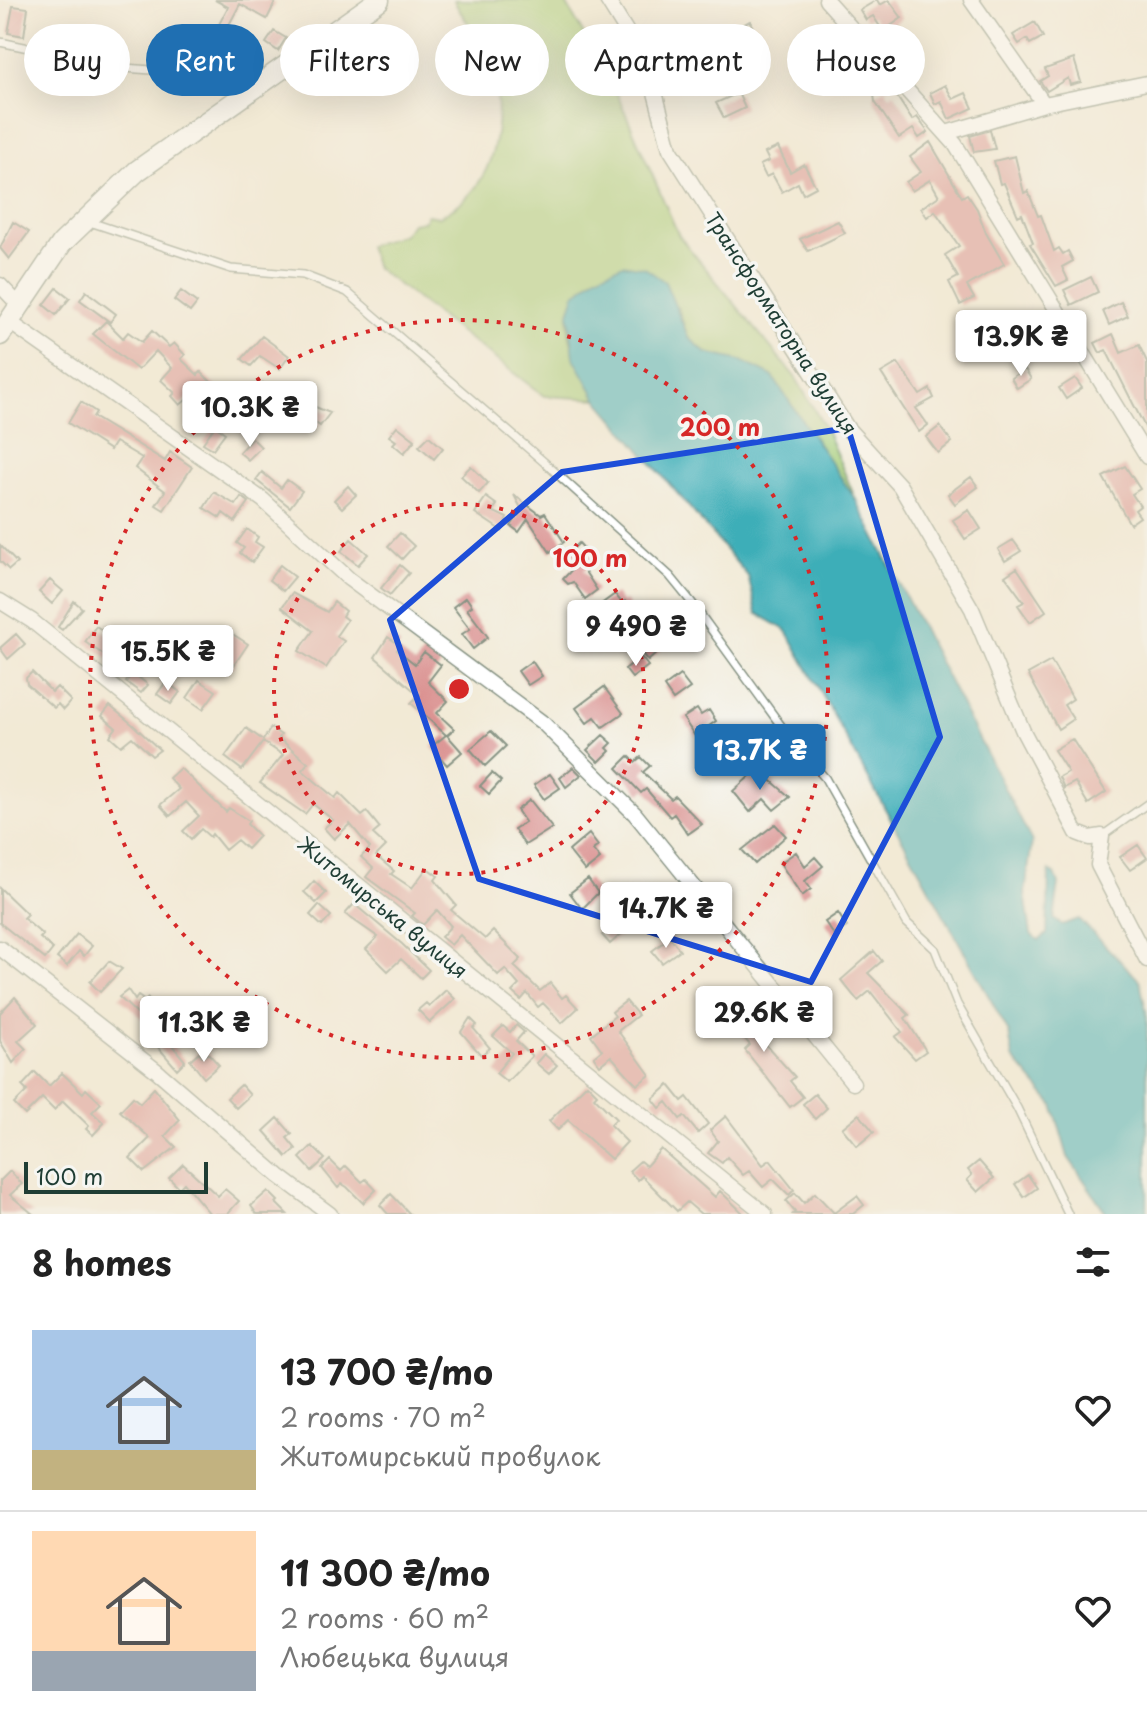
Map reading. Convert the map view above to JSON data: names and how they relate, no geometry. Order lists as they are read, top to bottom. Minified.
{"streets":{"street":["Трансформаторна вулиця","Житомирська вулиця"]},"scale_bar":"100 m","page":{"chip":["Buy","Rent","Filters","New","Apartment","House"],"price":["13.9K ₴","10.3K ₴","9 490 ₴","15.5K ₴","13.7K ₴","14.7K ₴","29.6K ₴","11.3K ₴"],"scale":"100 m","heading":"8 homes","list":[{"name":"13 700 ₴/mo","note":"2 rooms · 70 m² · Житомирський провулок"},{"name":"11 300 ₴/mo","note":"2 rooms · 60 m² · Любецька вулиця"}]},"rings":["200 m","100 m"]}
